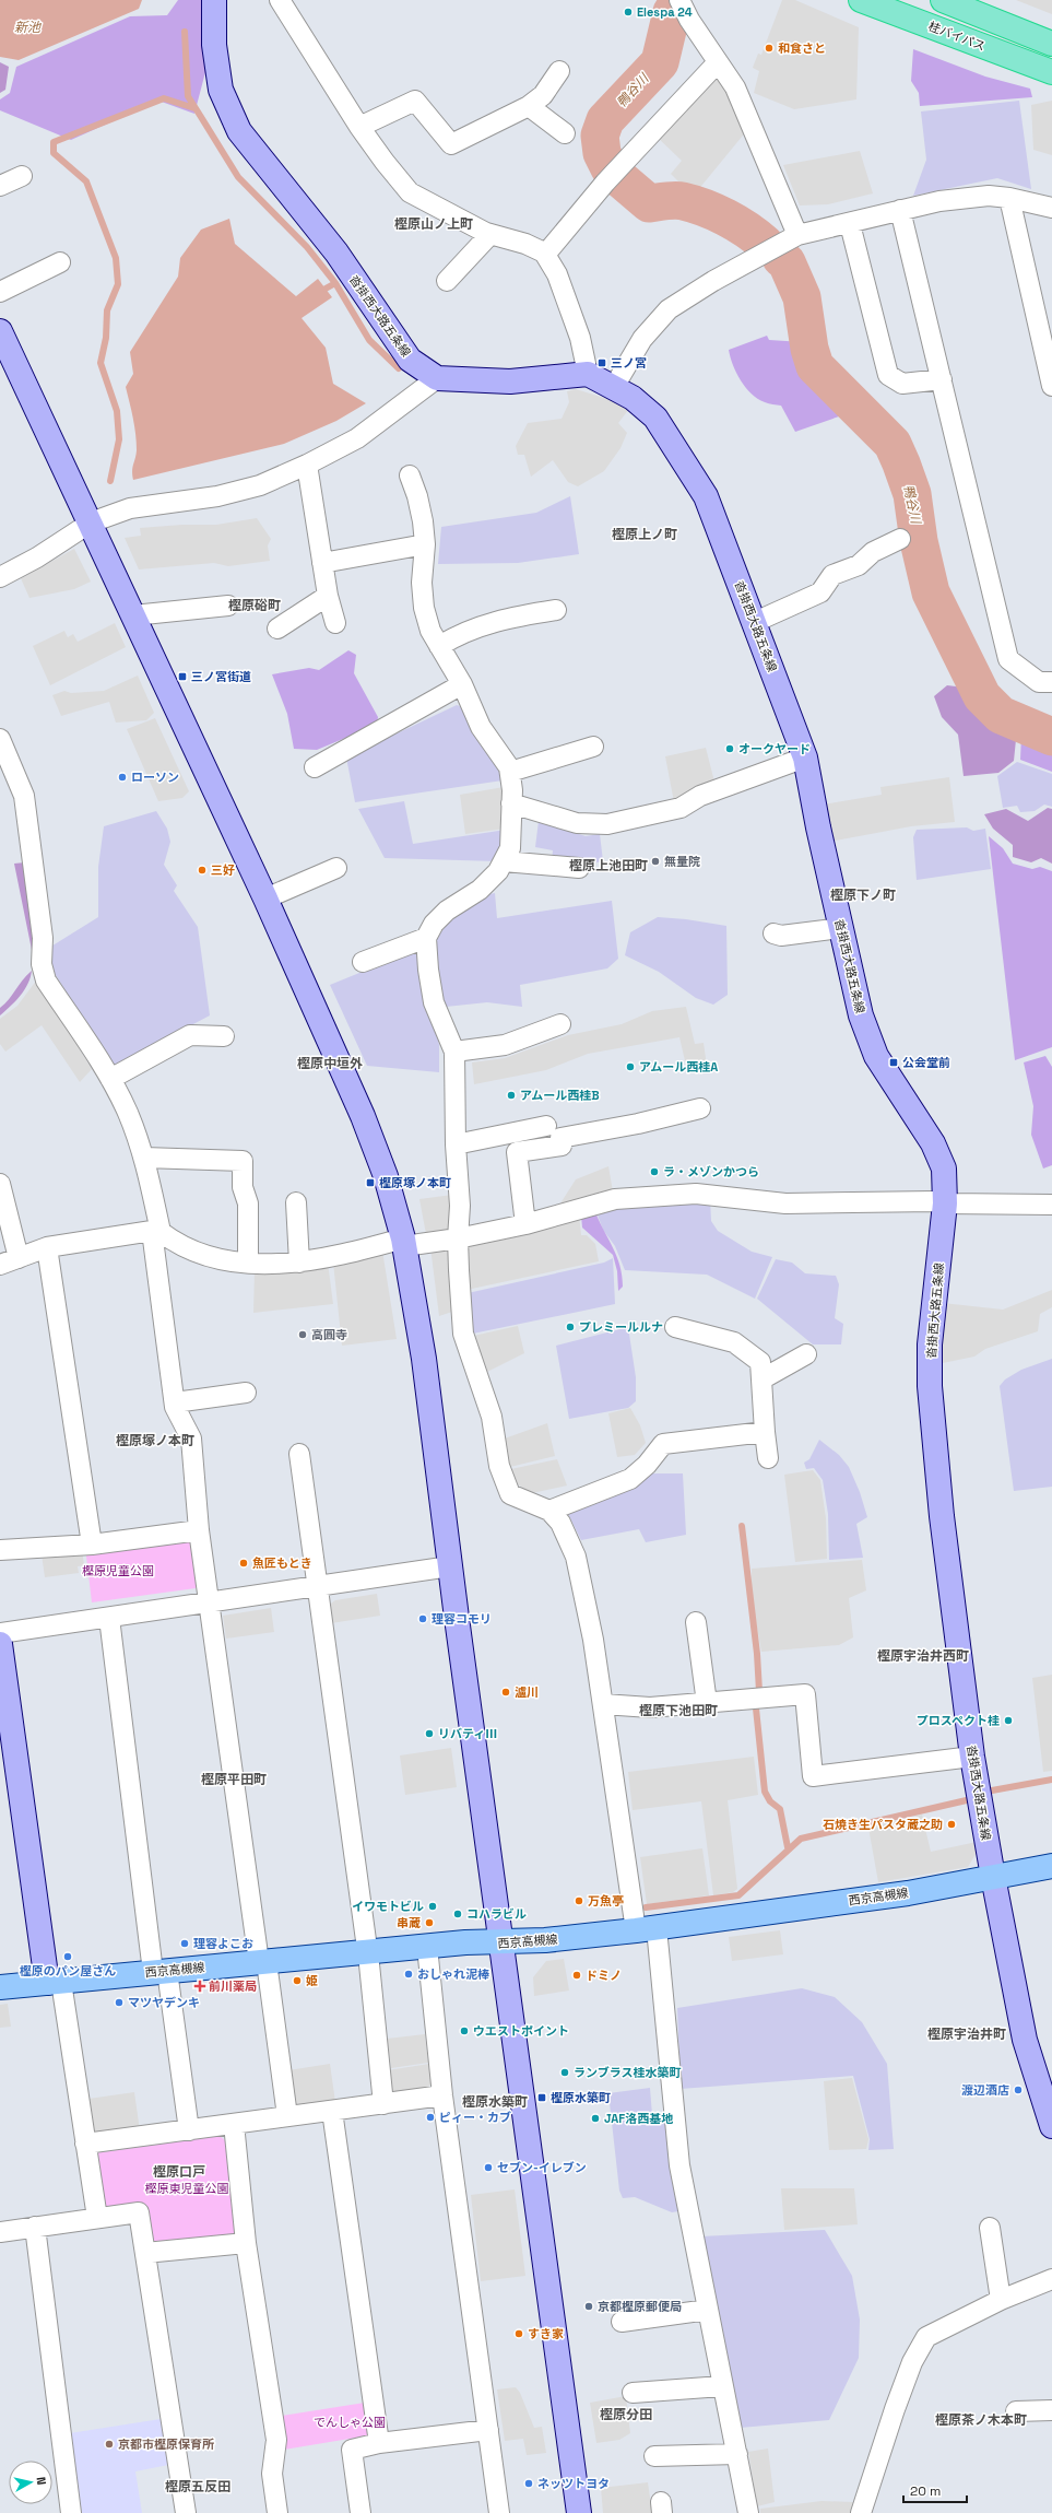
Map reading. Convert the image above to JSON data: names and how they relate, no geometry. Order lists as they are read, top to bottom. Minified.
{"streets":{"highway":["桂バイパス"],"main road":["西京高槻線"],"street":["沓掛西大路五条線"]},"crossings":[["沓掛西大路五条線","西京高槻線"]],"districts":["樫原山ノ上町","樫原上ノ町","樫原硲町","樫原上池田町","樫原下ノ町","樫原中垣外","樫原塚ノ本町","樫原宇治井西町","樫原下池田町","樫原平田町","樫原宇治井町","樫原水築町","樫原口戸","樫原分田","樫原茶ノ木本町","樫原五反田"],"water":["新池","鴨谷川"],"parks":["樫原児童公園","樫原東児童公園","でんしゃ公園"],"places":{"other":["Elespa 24","和食さと","オークヤード","ローソン","無量院","三好","アムール西桂A","アムール西桂B","ラ・メゾンかつら","プレミールルナ","高圓寺","魚匠もとき","理容コモリ","瀘川","プロスペクト桂","リバティⅢ","石焼き生パスタ蔵之助","万魚亭","イワモトビル","コハラビル","串蔵","理容よこお","樫原のパン屋さん","おしゃれ泥棒","ドミノ","姫","マツヤデンキ","ウエストポイント","ランブラス桂水築町","渡辺酒店","ピィー・カブ","JAF洛西基地","セブン-イレブン","京都樫原郵便局","すき家","京都市樫原保育所","ネッツトヨタ"],"transit":["三ノ宮","三ノ宮街道","公会堂前","樫原塚ノ本町","樫原水築町"],"health":["前川薬局"]},"scale_bar":"20 m","north":"right"}
